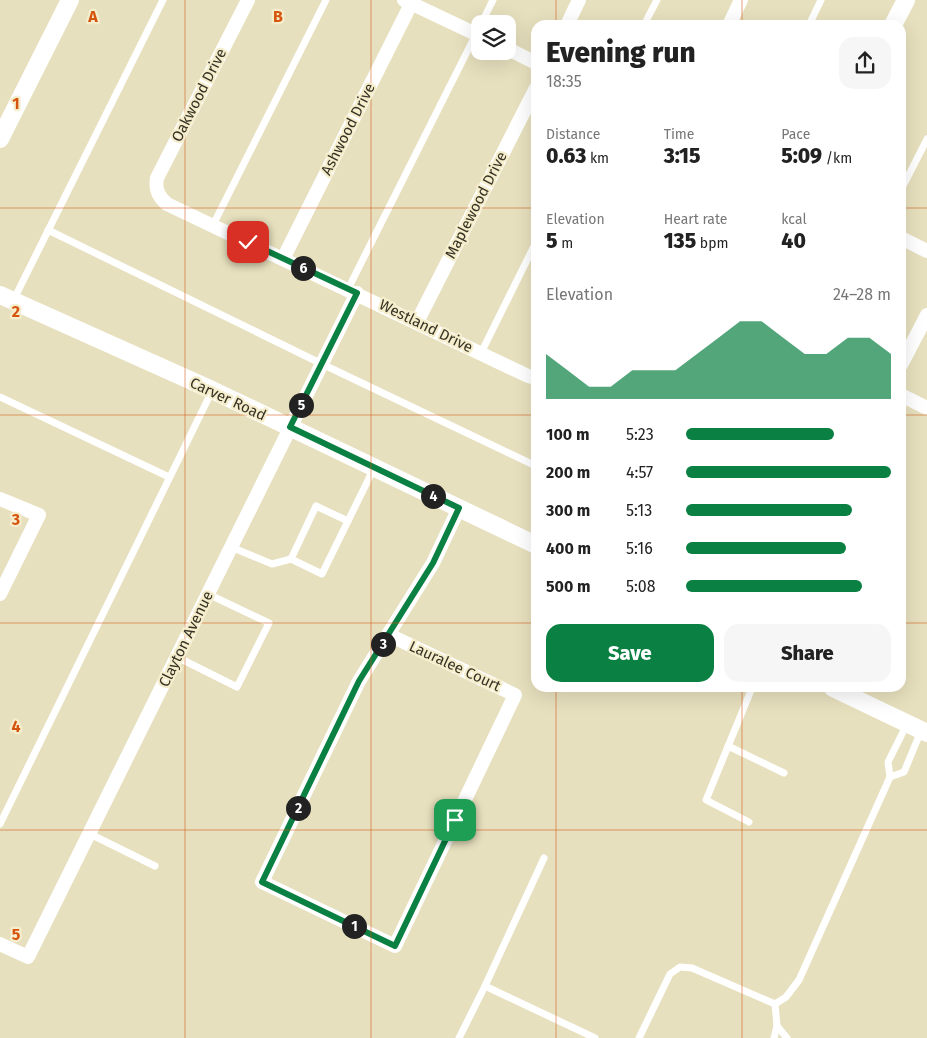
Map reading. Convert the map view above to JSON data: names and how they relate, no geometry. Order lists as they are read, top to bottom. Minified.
{"streets":{"street":["Oakwood Drive","Ashwood Drive","Maplewood Drive","Westland Drive","Carver Road","Clayton Avenue","Lauralee Court"]},"crossings":[["Oakwood Drive","Westland Drive"],["Ashwood Drive","Westland Drive"],["Maplewood Drive","Westland Drive"],["Westland Drive","Clayton Avenue"],["Carver Road","Clayton Avenue"]],"page":{"heading":["Evening run","18:35"],"stats":[["Distance","0.63 km"],["Time","3:15"],["Pace","5:09 /km"],["Elevation","5 m"],["Heart rate","135 bpm"],["kcal","40"]],"pins":["6","5","4","3","2","1"],"chart":["Elevation","24–28 m"],"list":[{"name":"100 m","note":"5:23"},{"name":"200 m","note":"4:57"},{"name":"300 m","note":"5:13"},{"name":"400 m","note":"5:16"},{"name":"500 m","note":"5:08"}],"buttons":["Save","Share"]},"grid":{"columns":["A","B"],"rows":["1","2","3","4","5"]}}
